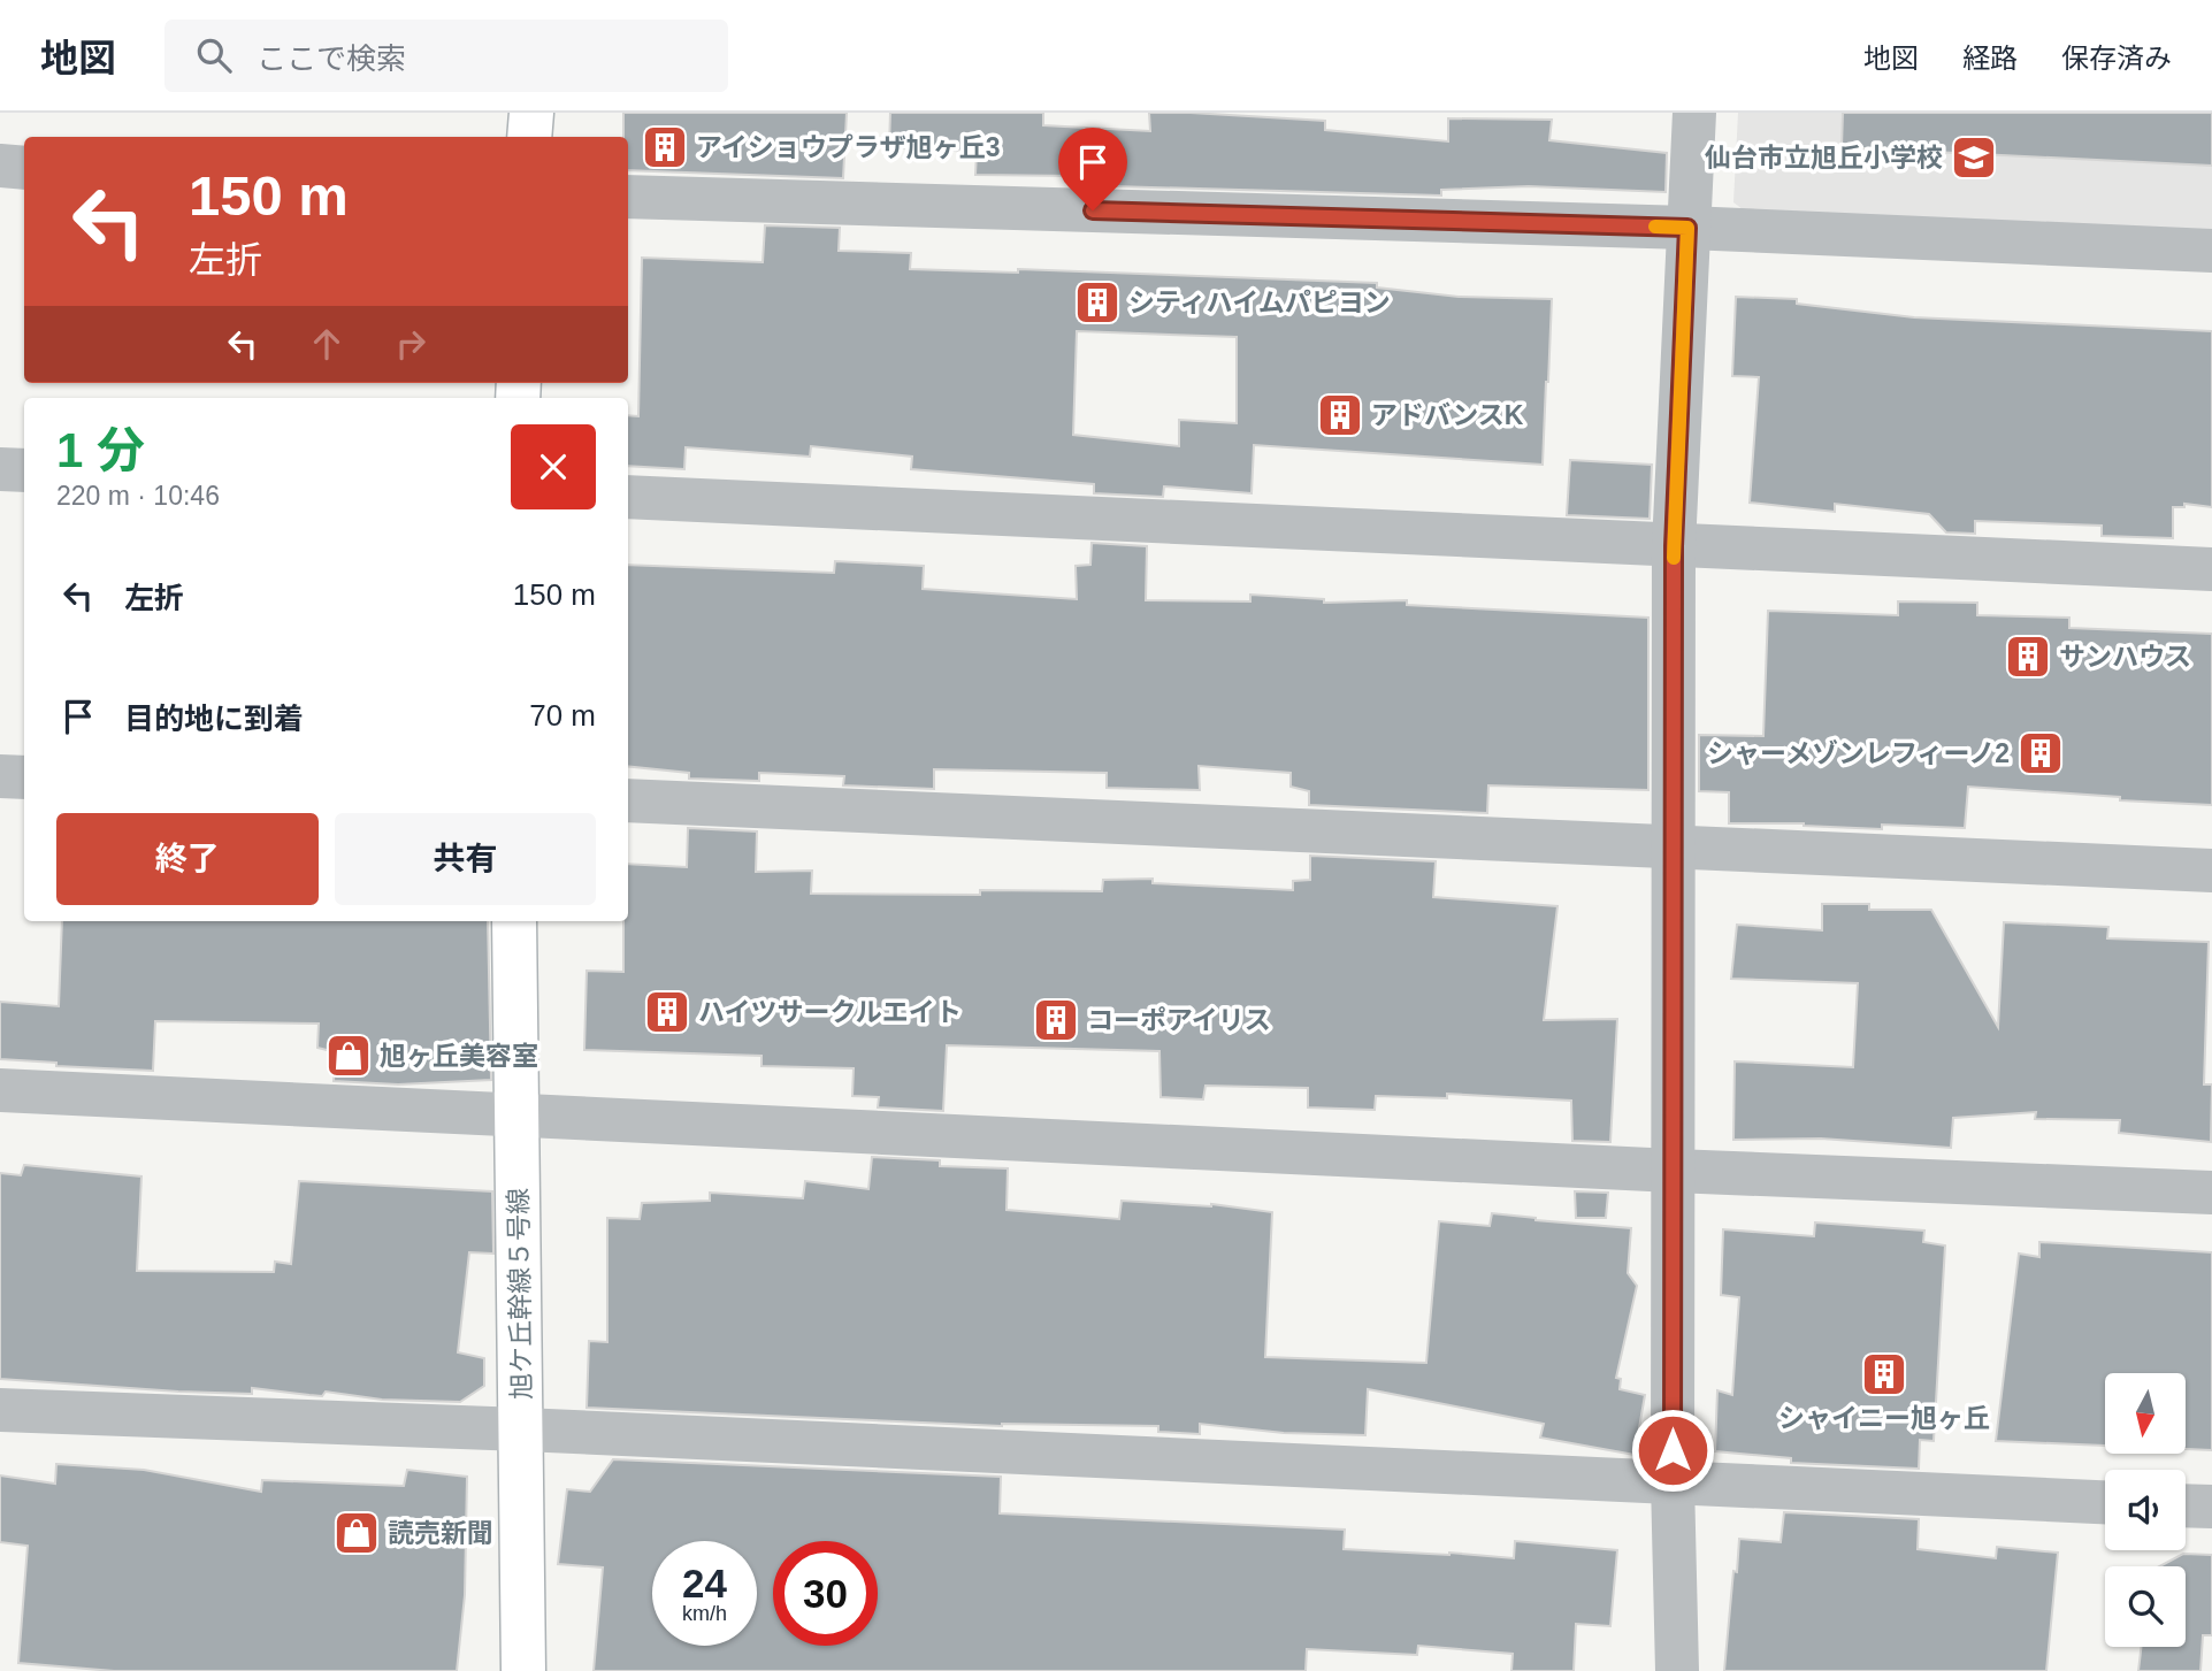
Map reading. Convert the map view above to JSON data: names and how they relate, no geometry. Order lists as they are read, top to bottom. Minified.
{"streets":{"street":["旭ケ丘幹線５号線"]},"places":{"building":["アイショウプラザ旭ヶ丘3","シティハイムパピヨン","アドバンスK","サンハウス","シャーメゾンレフィーノ2","ハイツサークルエイト","コーポアイリス","シャイニー旭ヶ丘"],"school or university":["仙台市立旭丘小学校"],"shop":["旭ヶ丘美容室","読売新聞"]},"north":"bottom","page":{"header":"地図","search":"ここで検索","nav":["地図","経路","保存済み"],"turn":["150 m","左折"],"heading":["1 分","220 m · 10:46"],"list":[{"name":"左折","value":"150 m"},{"name":"目的地に到着","value":"70 m"}],"buttons":["終了","共有"],"speed":"24 km/h","limit":"30"}}
